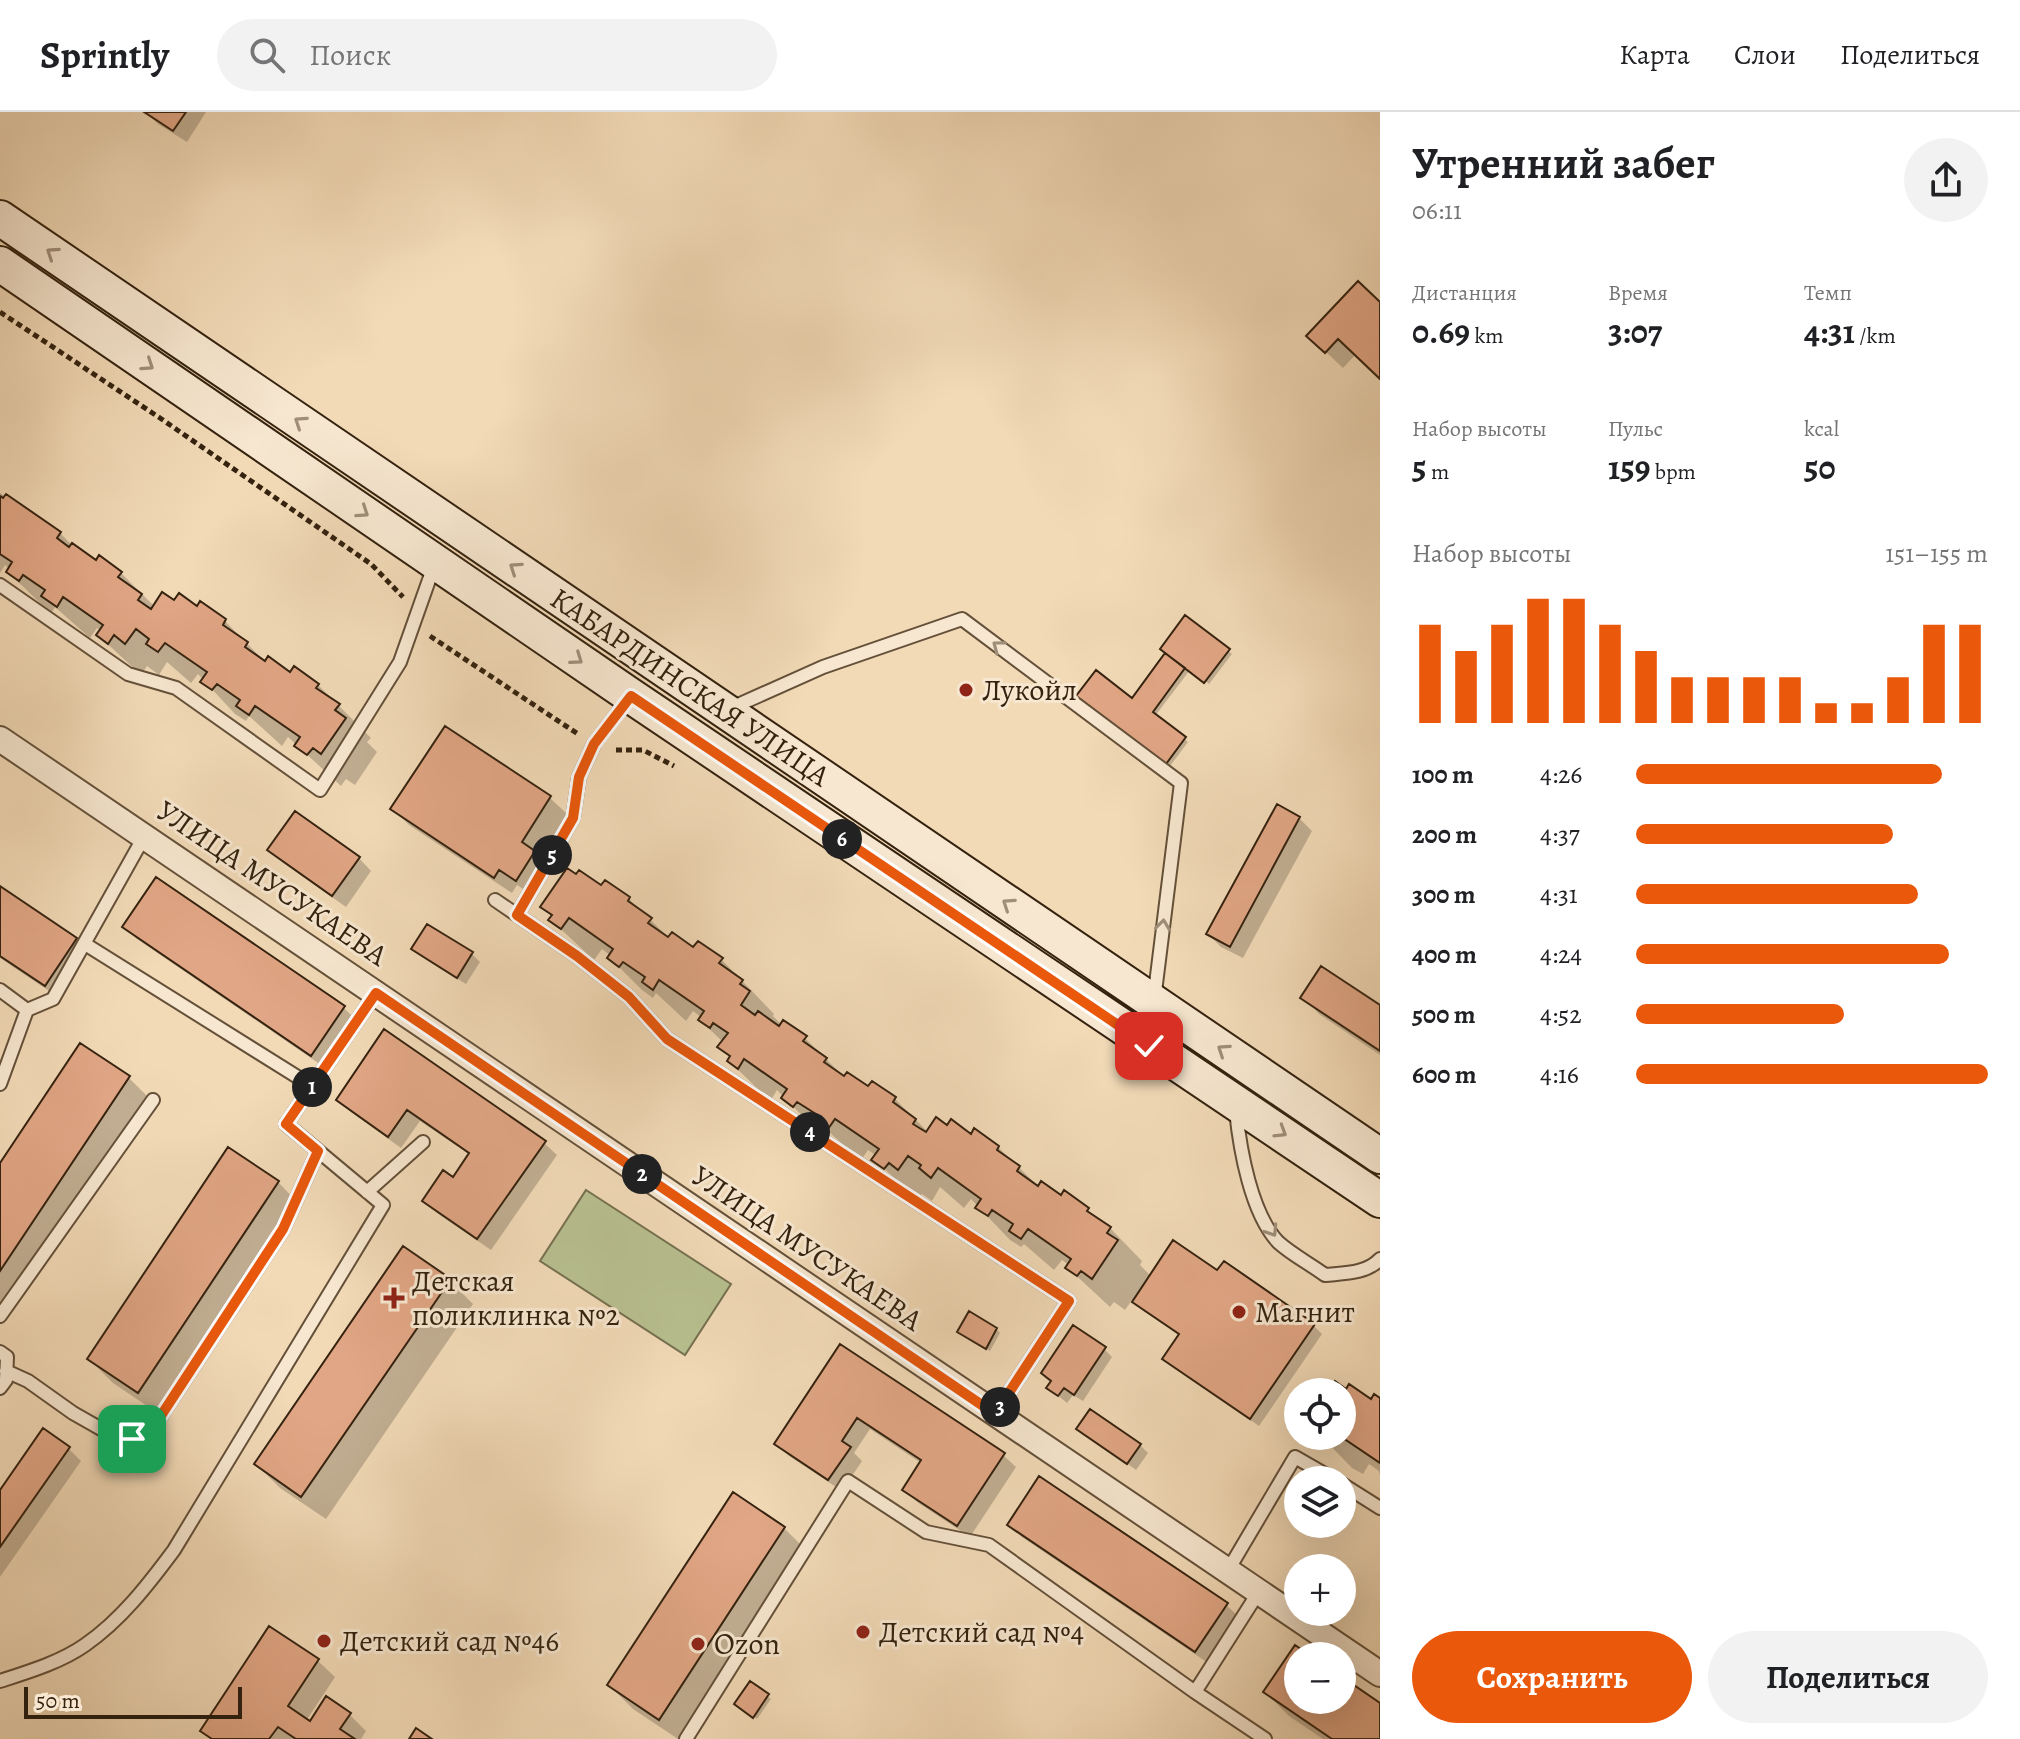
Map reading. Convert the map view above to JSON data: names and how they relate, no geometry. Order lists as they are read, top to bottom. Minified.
{"streets":{"main road":["КАБАРДИНСКАЯ УЛИЦА"],"street":["УЛИЦА МУСУКАЕВА"]},"places":{"other":["Лукойл","Магнит","Детский сад №4","Детский сад №46","Ozon"],"health":["Детская поликлинка №2"]},"scale_bar":"50 m","page":{"header":"Sprintly","search":"Поиск","nav":["Карта","Слои","Поделиться"],"heading":["Утренний забег","06:11"],"stats":[["Дистанция","0.69 km"],["Время","3:07"],["Темп","4:31 /km"],["Набор высоты","5 m"],["Пульс","159 bpm"],["kcal","50"]],"chart":["Набор высоты","151–155 m"],"list":[{"name":"100 m","note":"4:26"},{"name":"200 m","note":"4:37"},{"name":"300 m","note":"4:31"},{"name":"400 m","note":"4:24"},{"name":"500 m","note":"4:52"},{"name":"600 m","note":"4:16"}],"pins":["6","5","1","4","2","3"],"map_buttons":["+","−"],"buttons":["Сохранить","Поделиться"],"scale":"50 m"}}
